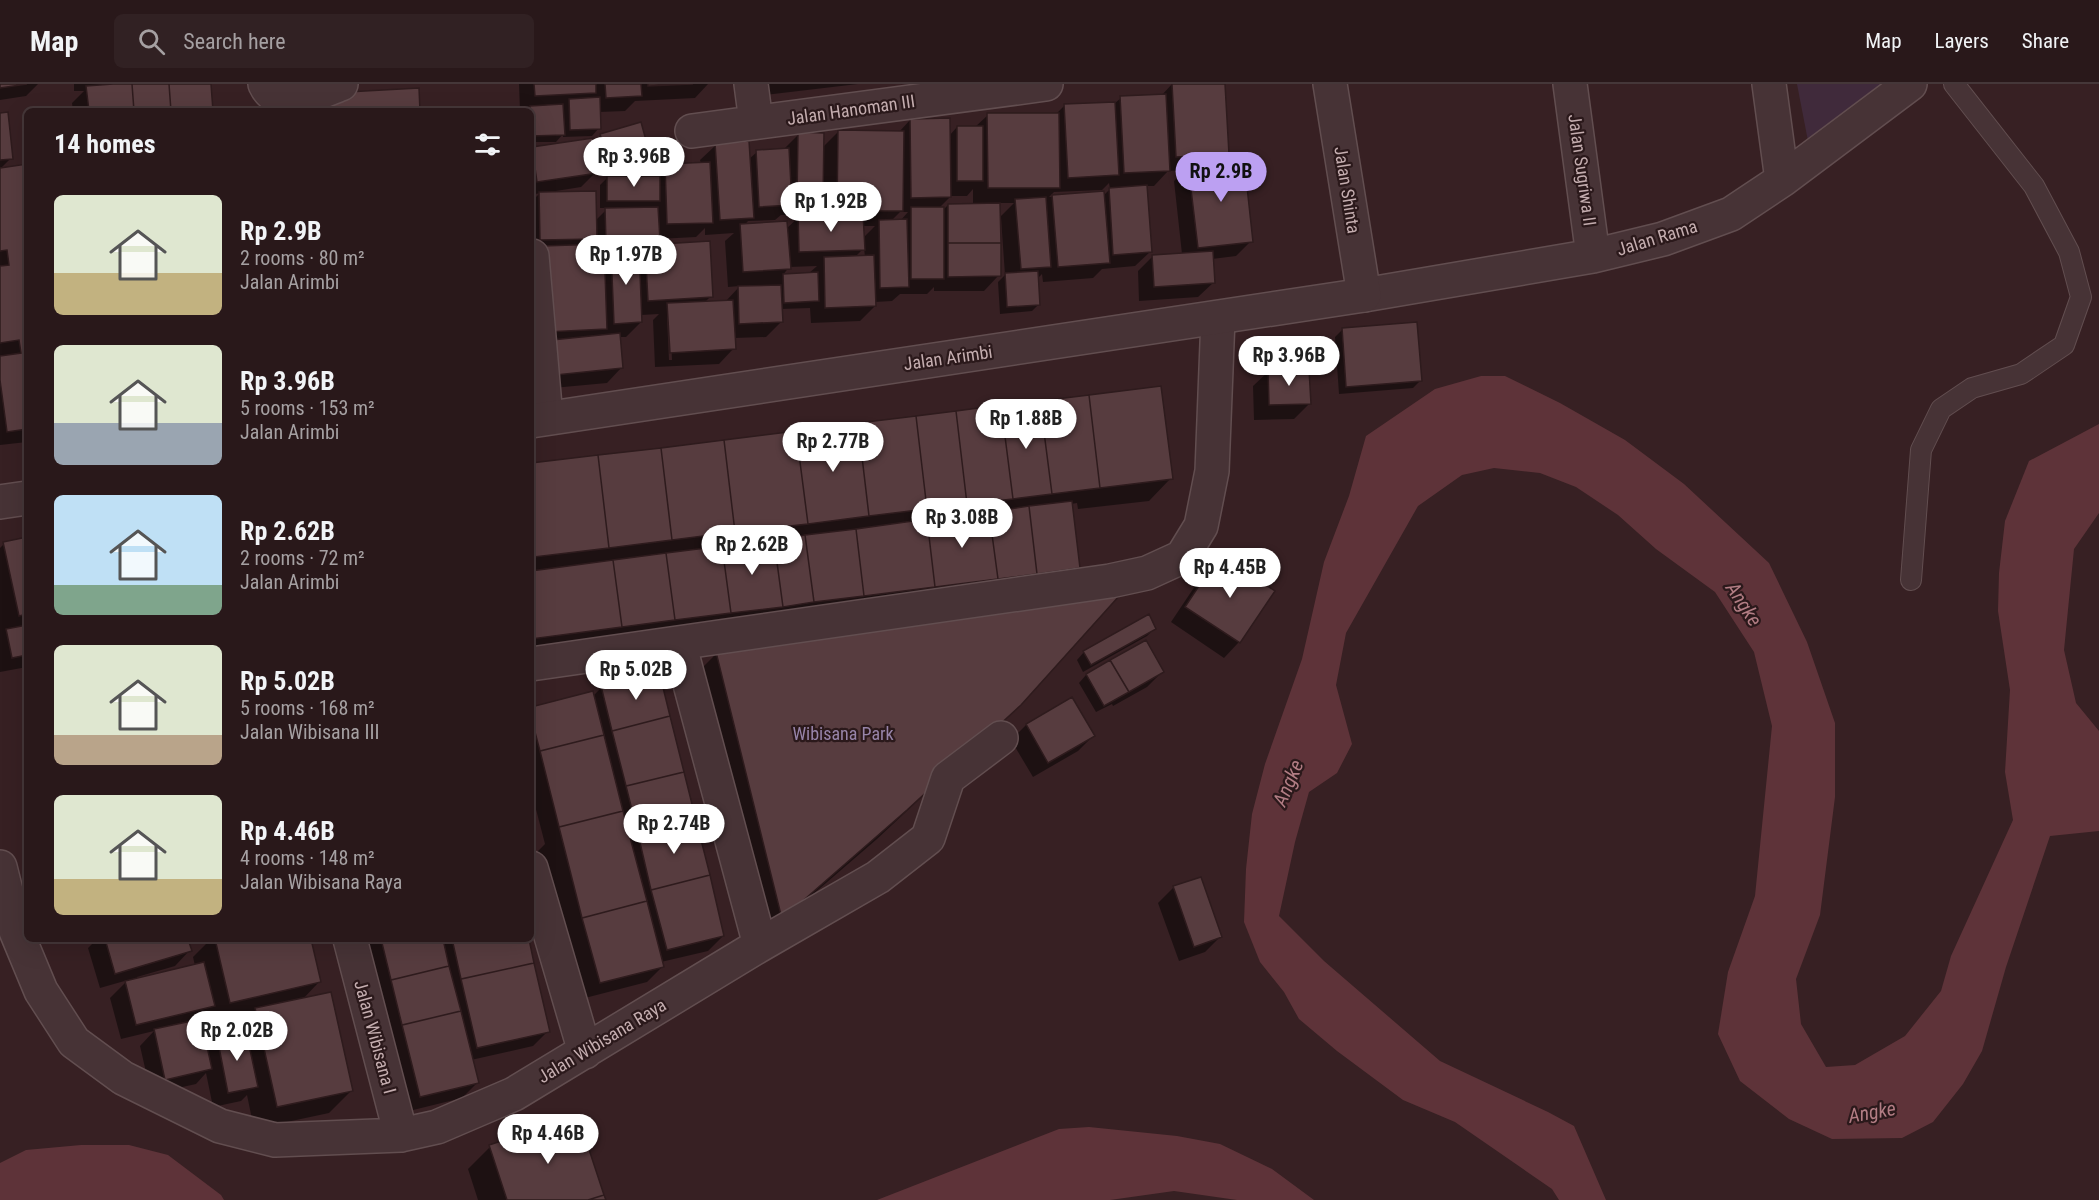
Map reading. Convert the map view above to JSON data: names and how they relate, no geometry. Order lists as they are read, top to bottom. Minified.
{"streets":{"street":["Jalan Hanoman III","Jalan Sugriwa II","Jalan Shinta","Jalan Rama","Jalan Arimbi","Jalan Wibisana I","Jalan Wibisana Raya"]},"crossings":[["Jalan Sugriwa II","Jalan Rama"],["Jalan Shinta","Jalan Rama"],["Jalan Shinta","Jalan Arimbi"],["Jalan Rama","Jalan Arimbi"],["Jalan Wibisana I","Jalan Wibisana Raya"]],"water":["Angke"],"parks":["Wibisana Park"],"page":{"header":"Map","search":"Search here","nav":["Map","Layers","Share"],"heading":"14 homes","price":["Rp 3.96B","Rp 2.9B","Rp 1.92B","Rp 1.97B","Rp 3.96B","Rp 1.88B","Rp 2.77B","Rp 3.08B","Rp 2.62B","Rp 4.45B","Rp 5.02B","Rp 2.74B","Rp 2.02B","Rp 4.46B"],"list":[{"name":"Rp 2.9B","note":"2 rooms · 80 m² · Jalan Arimbi"},{"name":"Rp 3.96B","note":"5 rooms · 153 m² · Jalan Arimbi"},{"name":"Rp 2.62B","note":"2 rooms · 72 m² · Jalan Arimbi"},{"name":"Rp 5.02B","note":"5 rooms · 168 m² · Jalan Wibisana III"},{"name":"Rp 4.46B","note":"4 rooms · 148 m² · Jalan Wibisana Raya"}]}}
